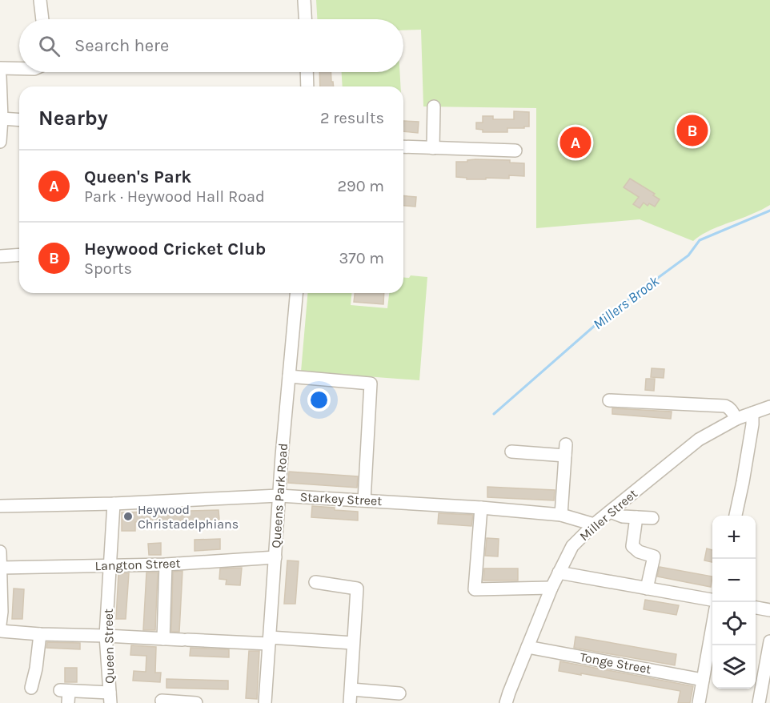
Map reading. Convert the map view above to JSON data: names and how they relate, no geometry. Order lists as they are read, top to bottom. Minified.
{"streets":{"street":["Queens Park Road","Starkey Street","Miller Street","Langton Street","Queen Street","Tonge Street"]},"crossings":[["Queens Park Road","Starkey Street"],["Queens Park Road","Langton Street"],["Starkey Street","Miller Street"],["Starkey Street","Queen Street"],["Miller Street","Tonge Street"],["Langton Street","Queen Street"]],"water":["Millers Brook"],"places":["Heywood Christadelphians"],"page":{"search":"Search here","heading":["Nearby","2 results"],"pins":["B","A"],"list":[{"mark":"A","name":"Queen's Park","note":"Park · Heywood Hall Road","value":"290 m"},{"mark":"B","name":"Heywood Cricket Club","note":"Sports","value":"370 m"}],"map_buttons":["+","−"]}}
